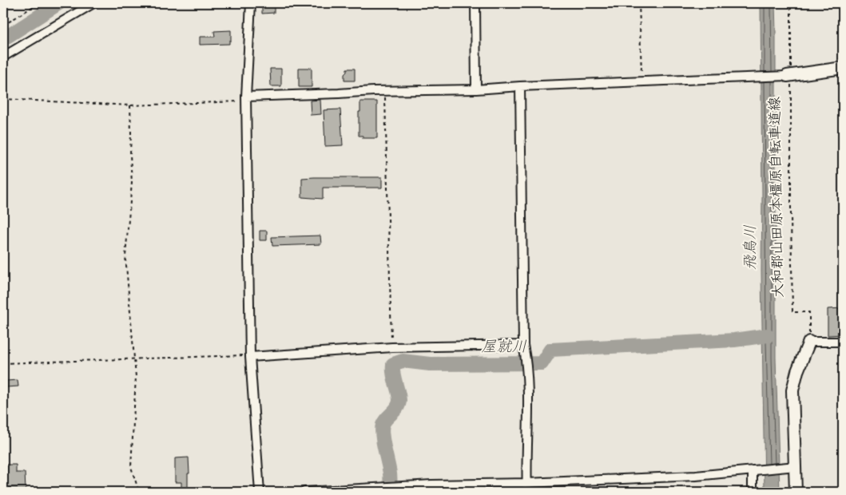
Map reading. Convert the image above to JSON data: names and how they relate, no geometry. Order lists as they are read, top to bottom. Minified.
{"streets":{"path":["大和郡山田原本橿原自転車道線"]},"water":["飛鳥川","屋就川"]}
